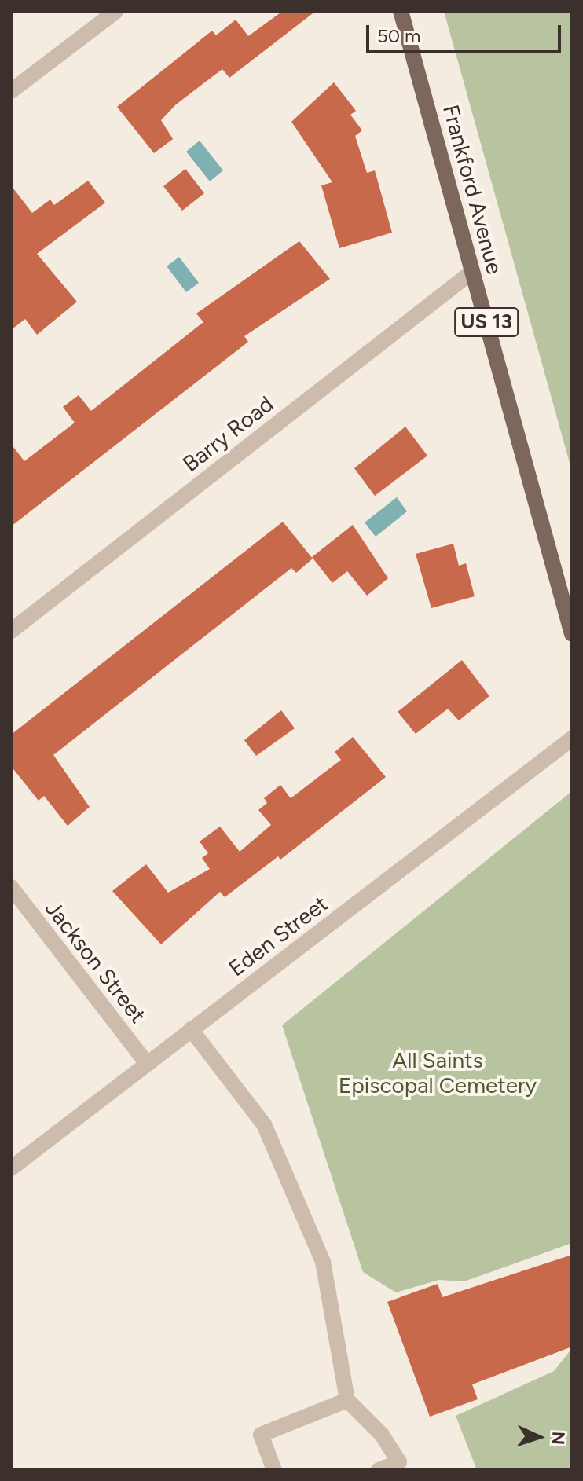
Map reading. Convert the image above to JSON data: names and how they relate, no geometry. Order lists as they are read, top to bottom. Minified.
{"streets":{"main road":["Frankford Avenue","US 13"],"street":["Barry Road","Eden Street","Jackson Street"]},"crossings":[["Frankford Avenue","Barry Road"],["Eden Street","Jackson Street"]],"parks":["All Saints Episcopal Cemetery"],"scale_bar":"50 m","north":"right"}
